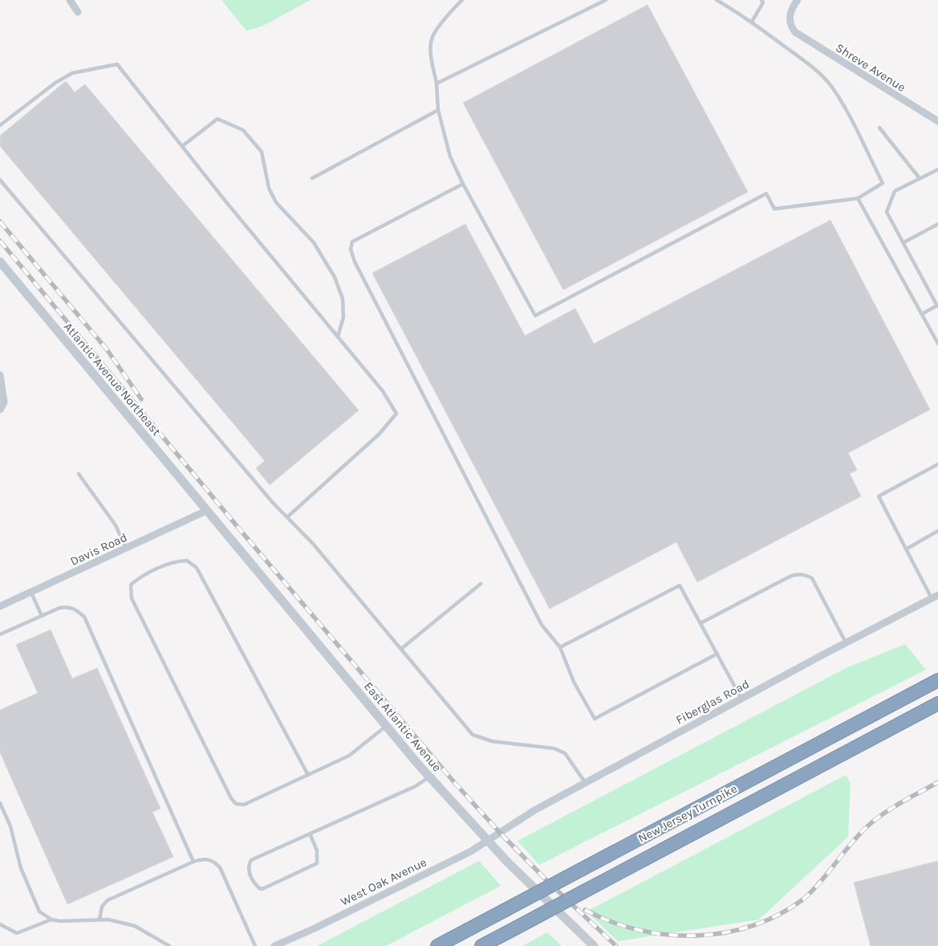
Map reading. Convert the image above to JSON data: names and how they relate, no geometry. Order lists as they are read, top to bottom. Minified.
{"streets":{"highway":["New Jersey Turnpike"],"street":["Shreve Avenue","Atlantic Avenue Northeast","Davis Road","Fiberglas Road","East Atlantic Avenue","West Oak Avenue"]},"crossings":[["Atlantic Avenue Northeast","Davis Road"],["Atlantic Avenue Northeast","East Atlantic Avenue"],["Davis Road","East Atlantic Avenue"],["Fiberglas Road","West Oak Avenue"],["East Atlantic Avenue","West Oak Avenue"]]}
